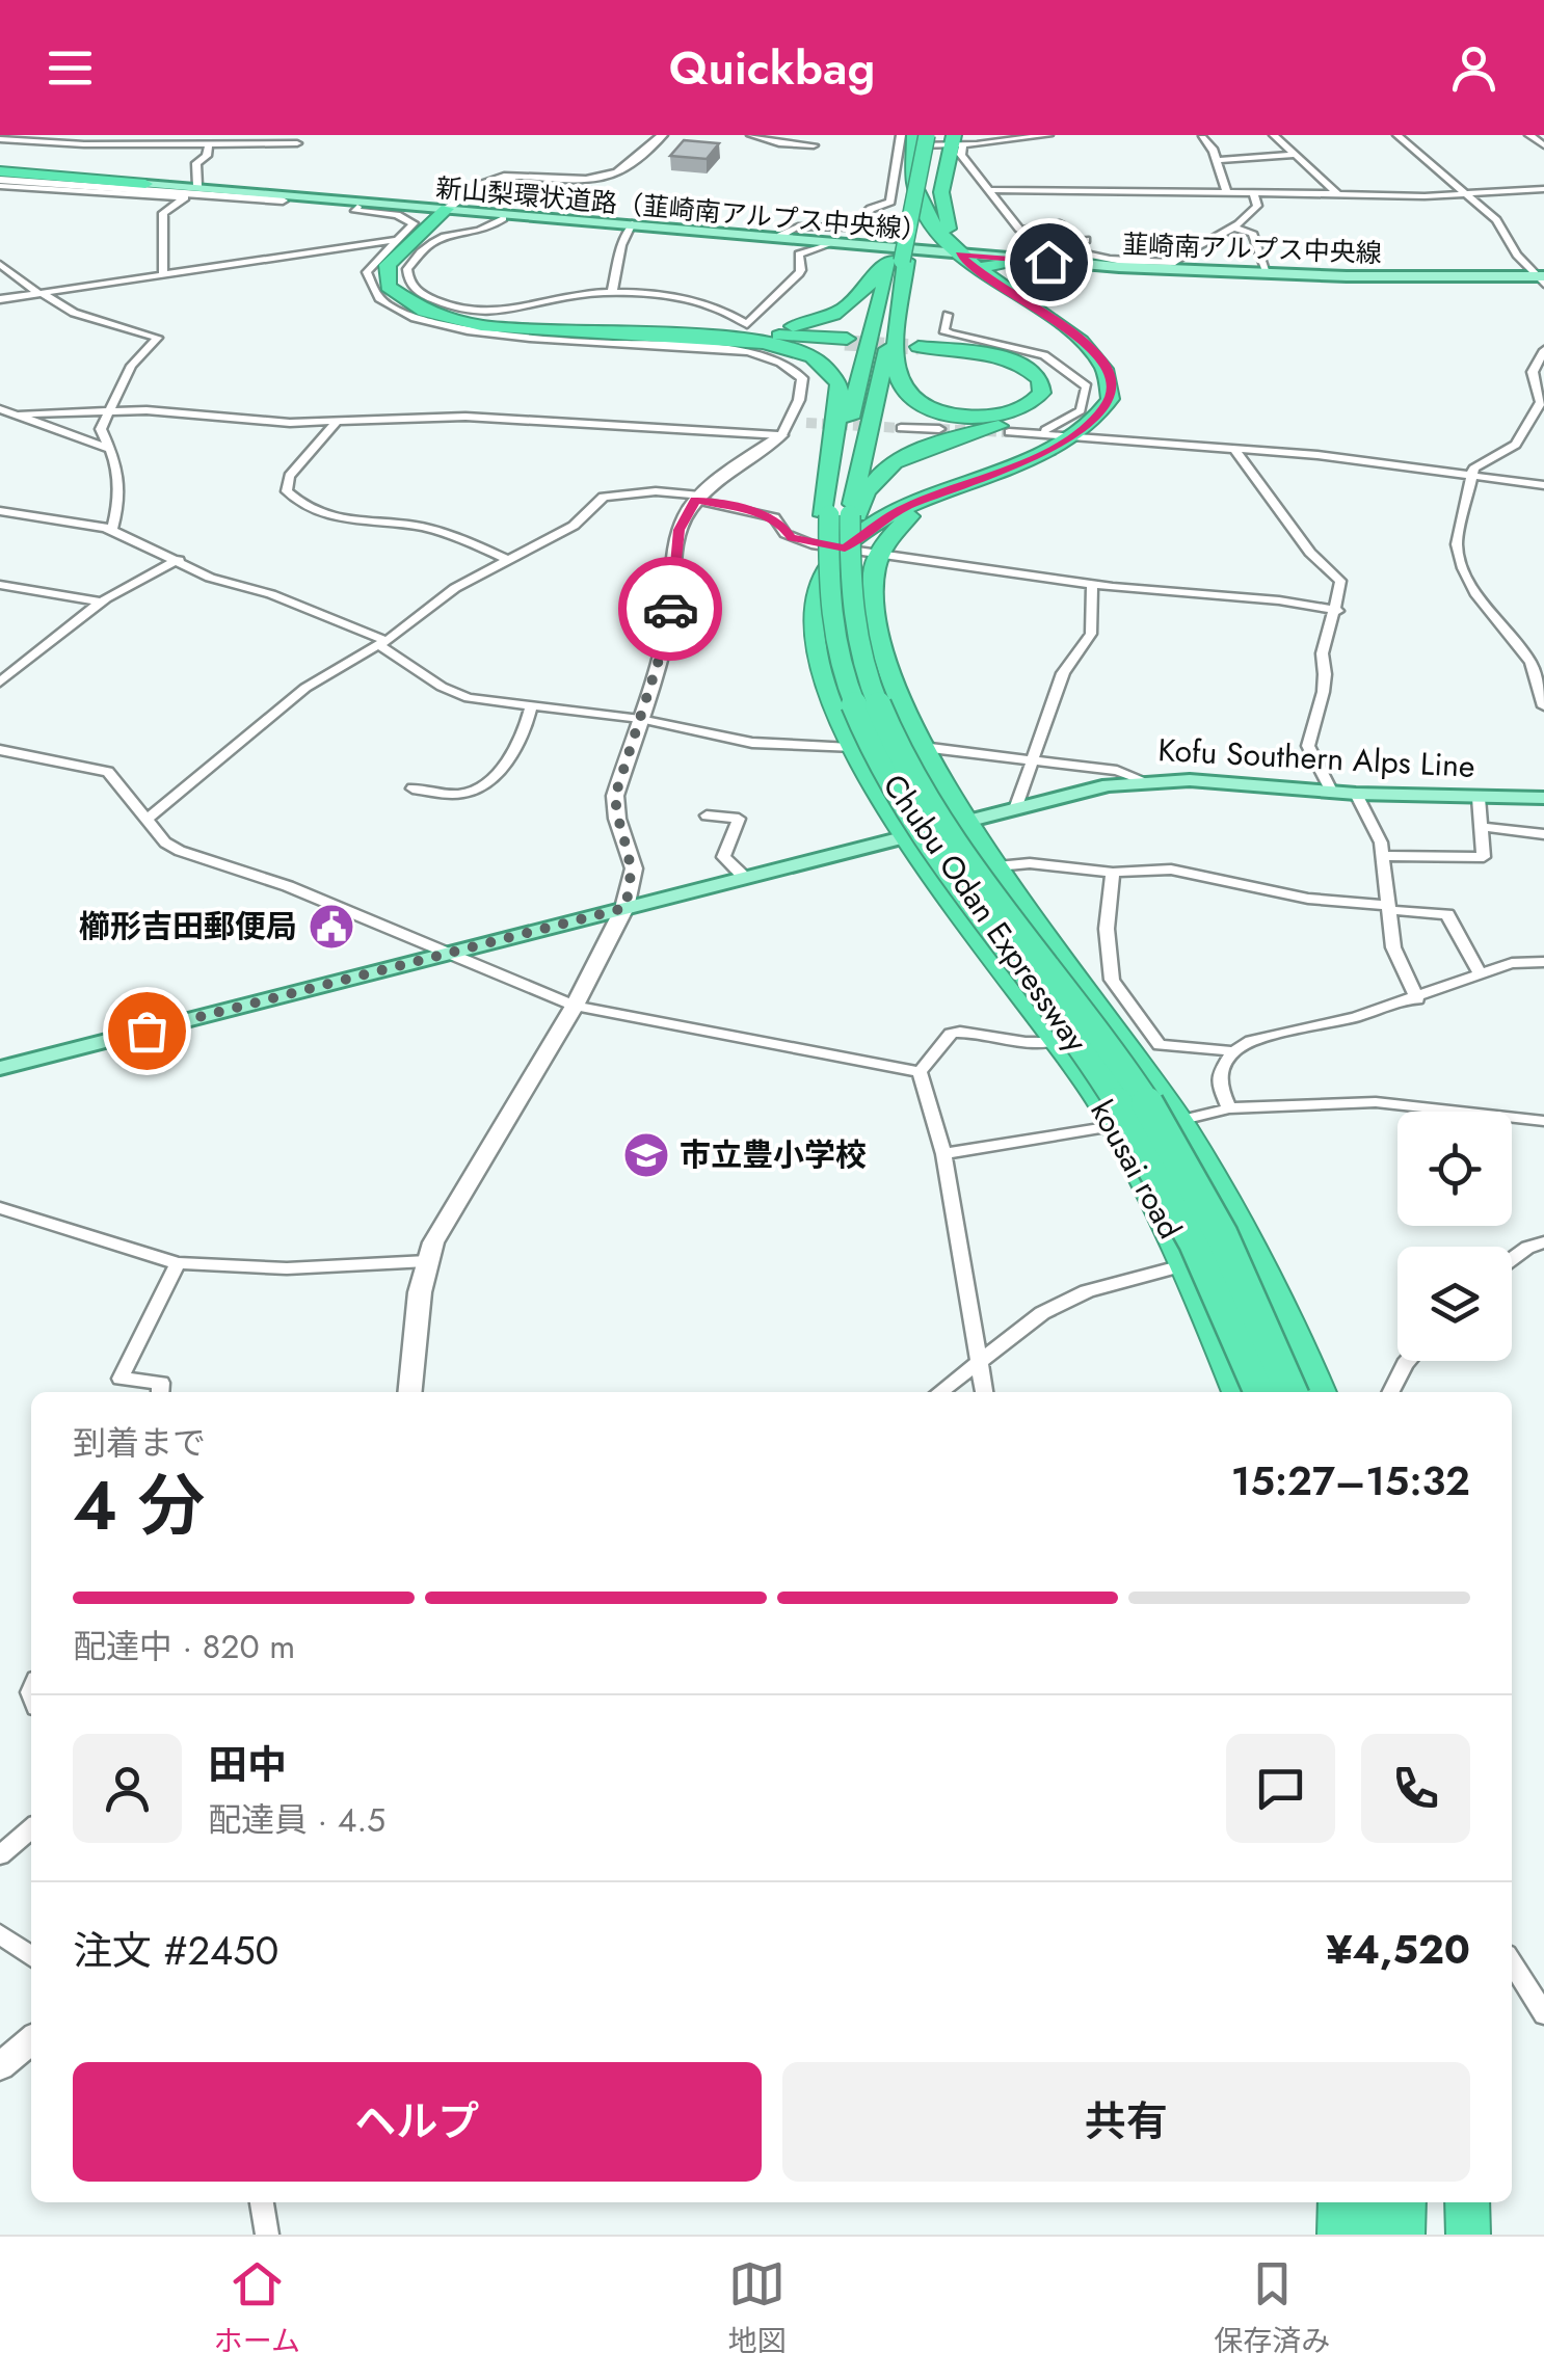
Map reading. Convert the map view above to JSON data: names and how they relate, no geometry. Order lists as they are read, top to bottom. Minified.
{"streets":{"highway":["新山梨環状道路（韮崎南アルプス中央線）","Chubu Odan Expressway","kousai road"],"main road":["韮崎南アルプス中央線","Kofu Southern Alps Line"]},"crossings":[["新山梨環状道路（韮崎南アルプス中央線）","韮崎南アルプス中央線"],["新山梨環状道路（韮崎南アルプス中央線）","kousai road"],["韮崎南アルプス中央線","kousai road"],["Kofu Southern Alps Line","kousai road"],["Chubu Odan Expressway","kousai road"]],"places":{"public building":["櫛形吉田郵便局"],"school or university":["市立豊小学校"]},"page":{"header":"Quickbag","heading":["4 分","到着まで","15:27–15:32"],"panel":["田中","配達員 · 4.5","注文 #2450","¥4,520"],"bar":"配達中 · 820 m","buttons":["ヘルプ","共有"],"tabs":["ホーム","地図","保存済み"]}}
